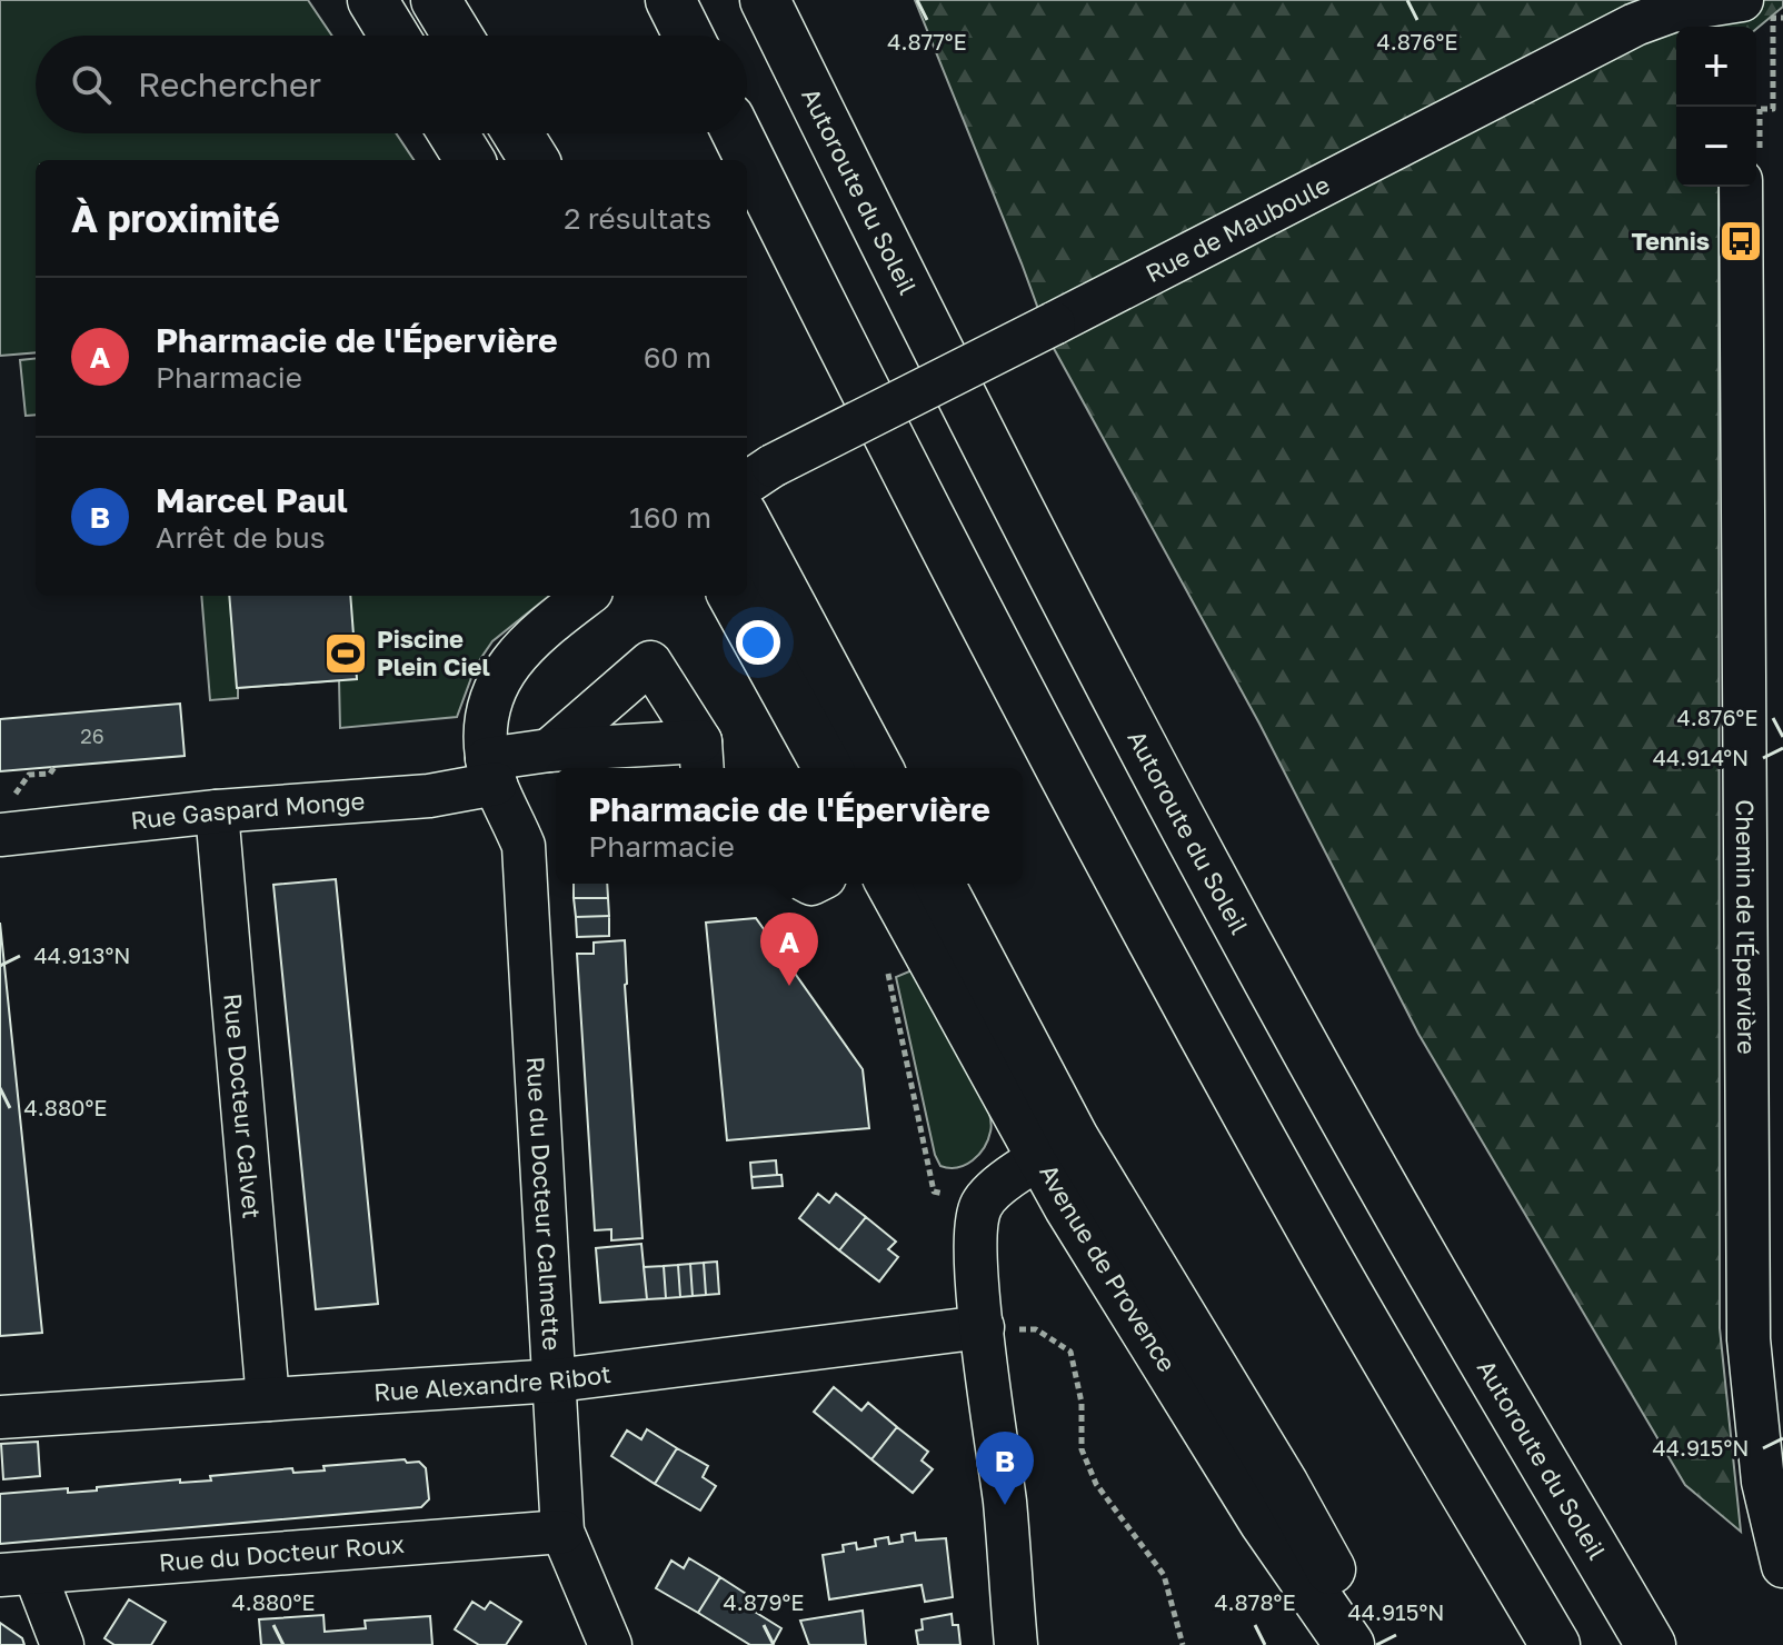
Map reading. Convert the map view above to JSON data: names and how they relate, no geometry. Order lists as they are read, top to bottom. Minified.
{"streets":{"main road":["Autoroute du Soleil","Avenue de Provence"],"street":["Rue de Mauboule","Rue Gaspard Monge","Chemin de l'Épervière","Rue Docteur Calvet","Rue du Docteur Calmette","Rue Alexandre Ribot","Rue du Docteur Roux"]},"crossings":[["Rue Gaspard Monge","Rue Docteur Calvet"],["Rue Gaspard Monge","Rue du Docteur Calmette"],["Rue Docteur Calvet","Rue Alexandre Ribot"],["Rue du Docteur Calmette","Rue Alexandre Ribot"],["Rue du Docteur Calmette","Rue du Docteur Roux"]],"places":{"bus stop":["Tennis"],"sports":["Piscine Plein Ciel"]},"house_numbers":["26"],"page":{"map_buttons":["+","−"],"search":"Rechercher","heading":["À proximité","2 résultats"],"list":[{"mark":"A","name":"Pharmacie de l'Épervière","note":"Pharmacie","value":"60 m"},{"mark":"B","name":"Marcel Paul","note":"Arrêt de bus","value":"160 m"}],"popup":["Pharmacie de l'Épervière","Pharmacie"],"pins":["A","B"]},"coordinates":["4.877°E","4.876°E","44.914°N","44.913°N","4.880°E","44.915°N","4.879°E","4.878°E"]}
